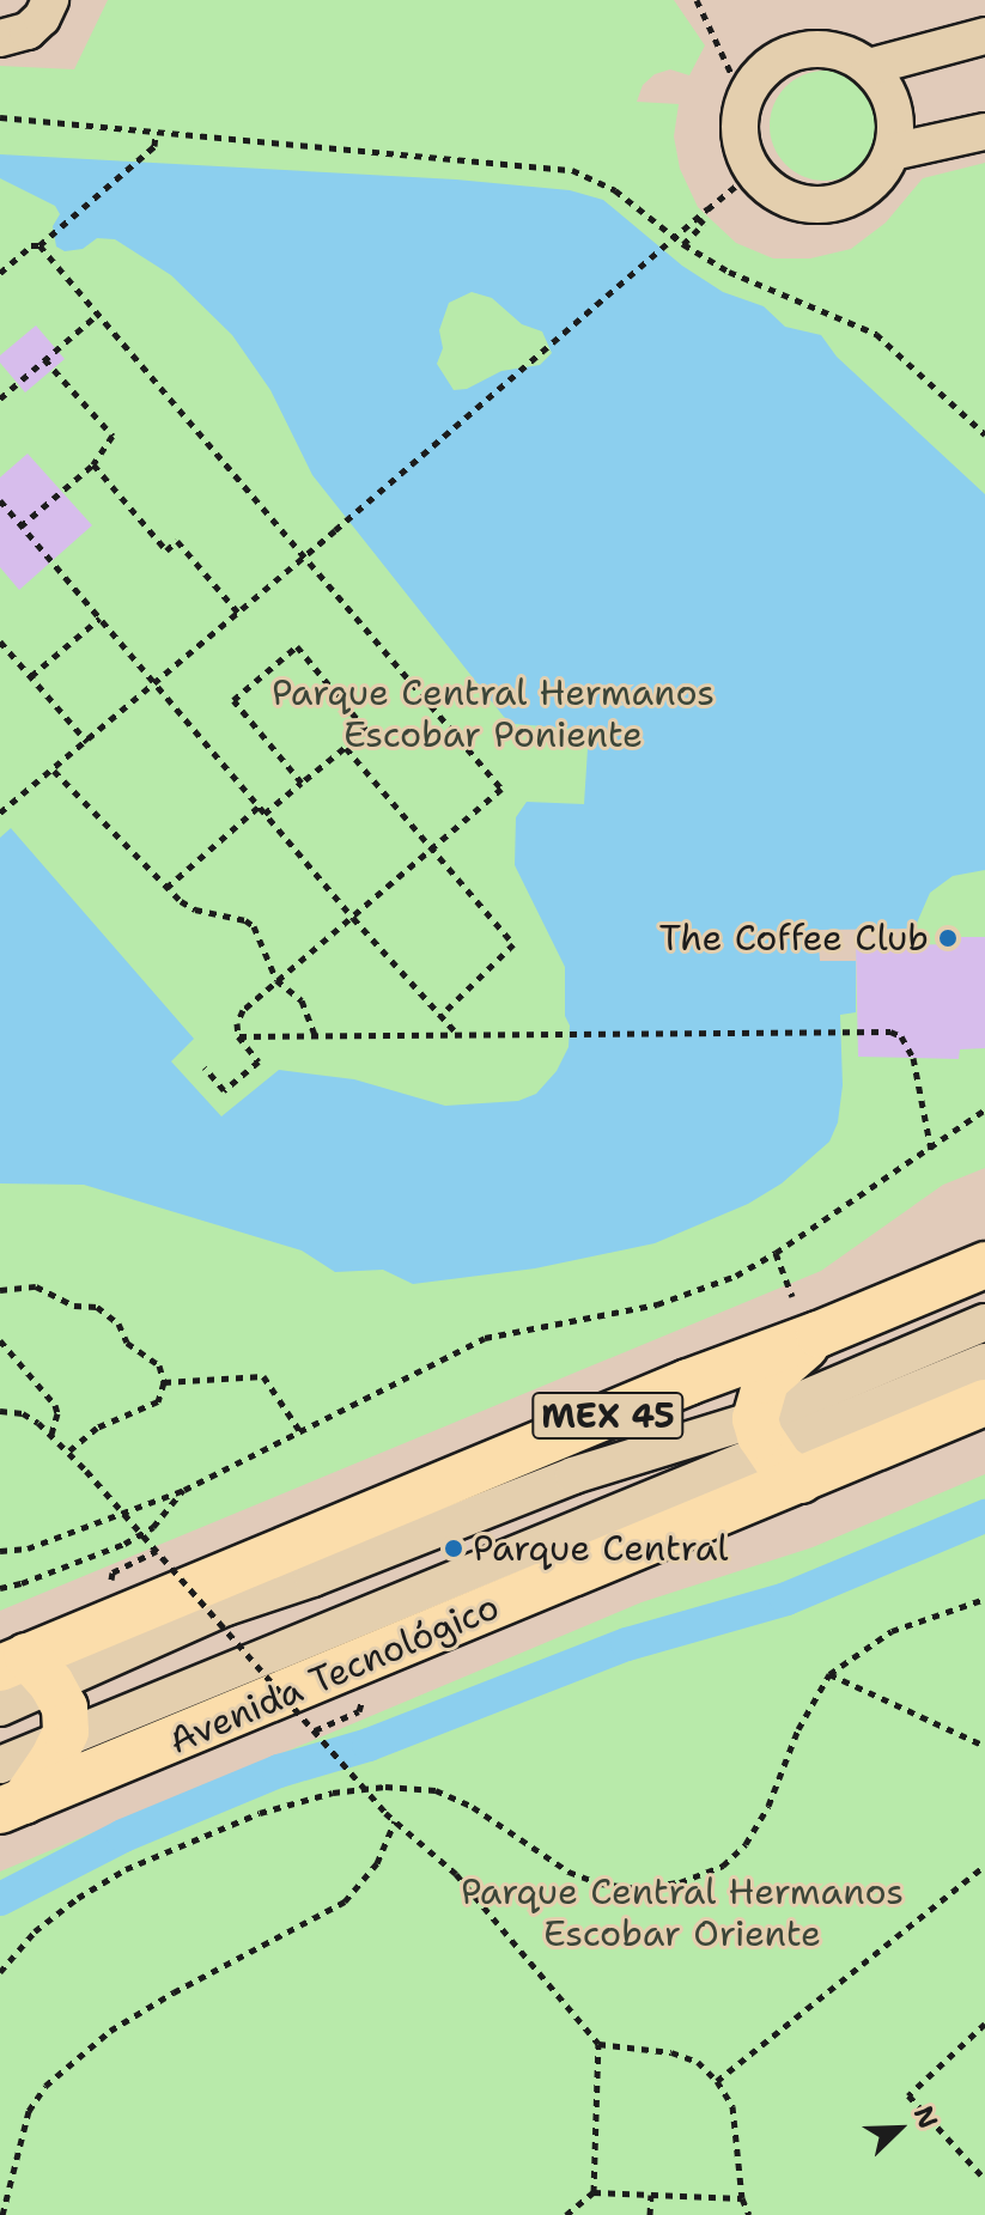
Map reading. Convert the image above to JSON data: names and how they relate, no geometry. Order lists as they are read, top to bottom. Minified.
{"streets":{"main road":["MEX 45","Avenida Tecnológico"]},"parks":["Parque Central Hermanos Escobar Poniente","Parque Central Hermanos Escobar Oriente"],"places":["The Coffee Club","Parque Central"],"north":"top right"}
